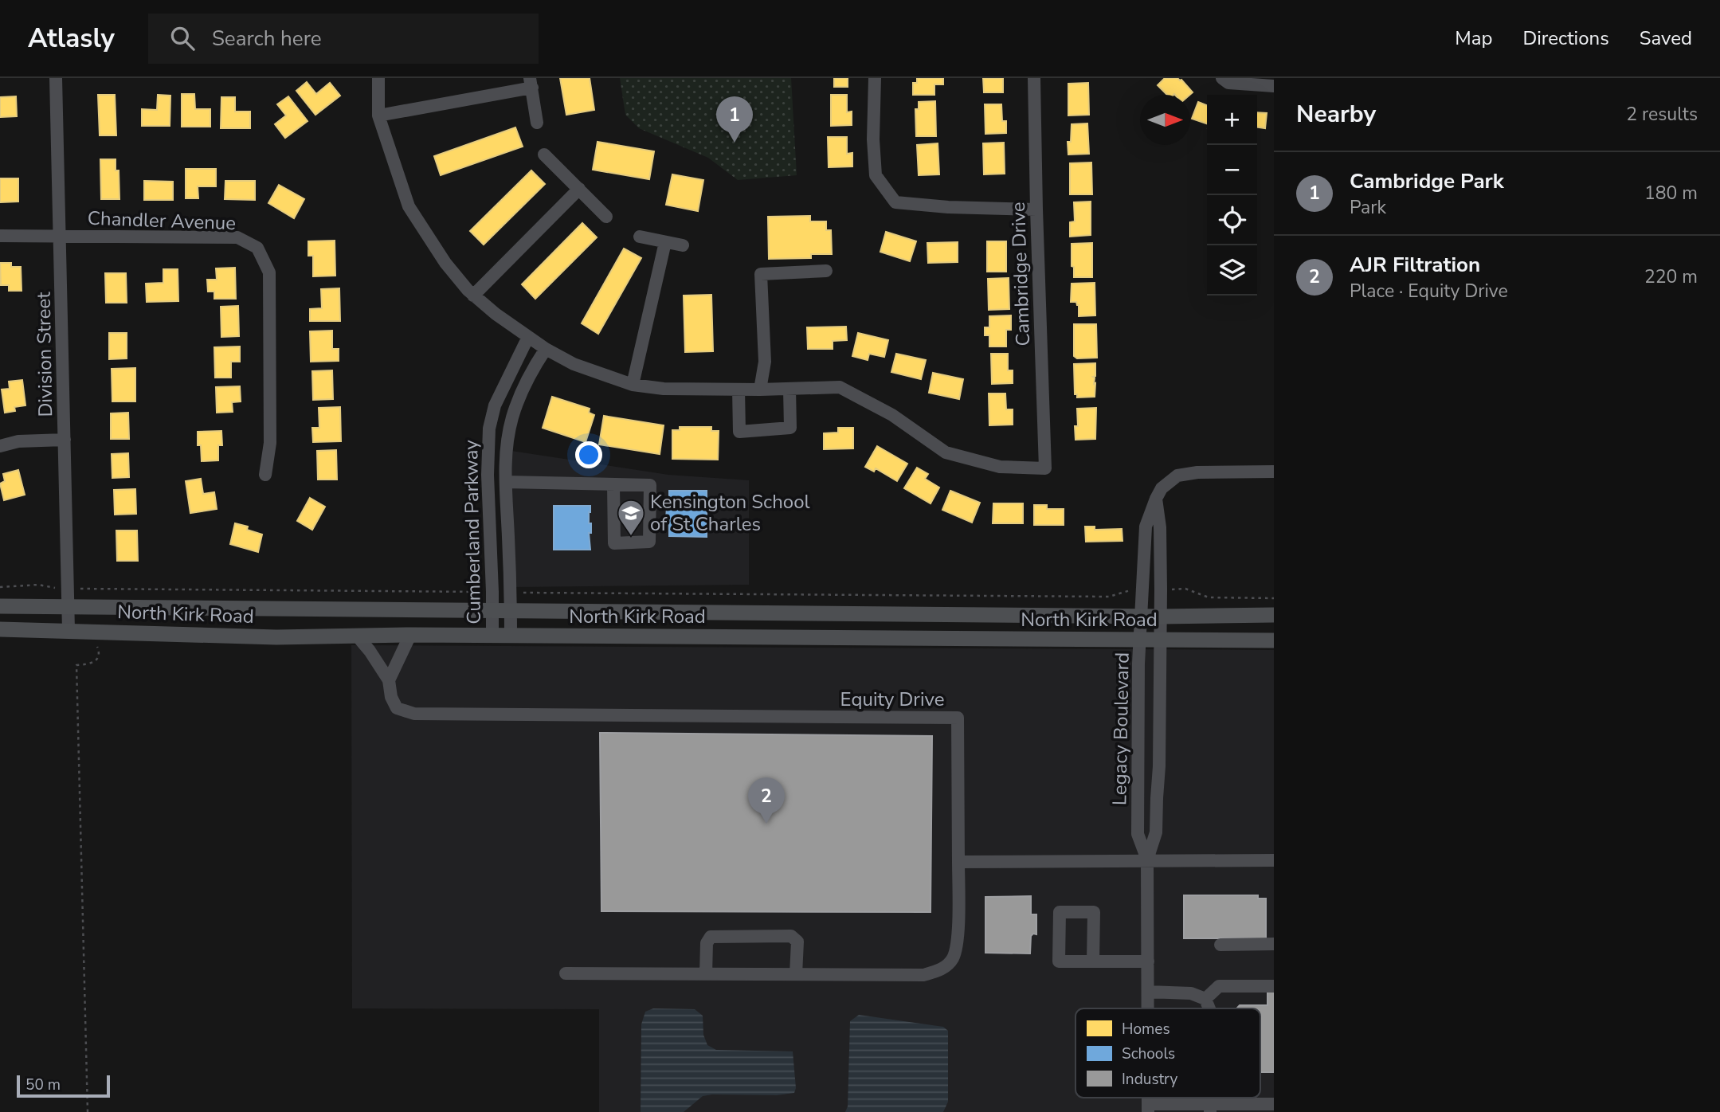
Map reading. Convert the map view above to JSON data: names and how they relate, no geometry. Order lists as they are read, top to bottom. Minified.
{"streets":{"main road":["North Kirk Road"],"street":["Chandler Avenue","Cambridge Drive","Division Street","Cumberland Parkway","Equity Drive","Legacy Boulevard"]},"crossings":[["Chandler Avenue","Division Street"],["Division Street","North Kirk Road"],["Cumberland Parkway","North Kirk Road"],["North Kirk Road","Equity Drive"],["North Kirk Road","Legacy Boulevard"]],"places":{"school or university":["Kensington School of St Charles"]},"legend":["Homes","Schools","Industry"],"scale_bar":"50 m","north":"right","page":{"header":"Atlasly","search":"Search here","nav":["Map","Directions","Saved"],"heading":["Nearby","2 results"],"map_buttons":["+","−"],"pins":["1","2"],"list":[{"mark":"1","name":"Cambridge Park","note":"Park","value":"180 m"},{"mark":"2","name":"AJR Filtration","note":"Place · Equity Drive","value":"220 m"}],"scale":"50 m"}}
